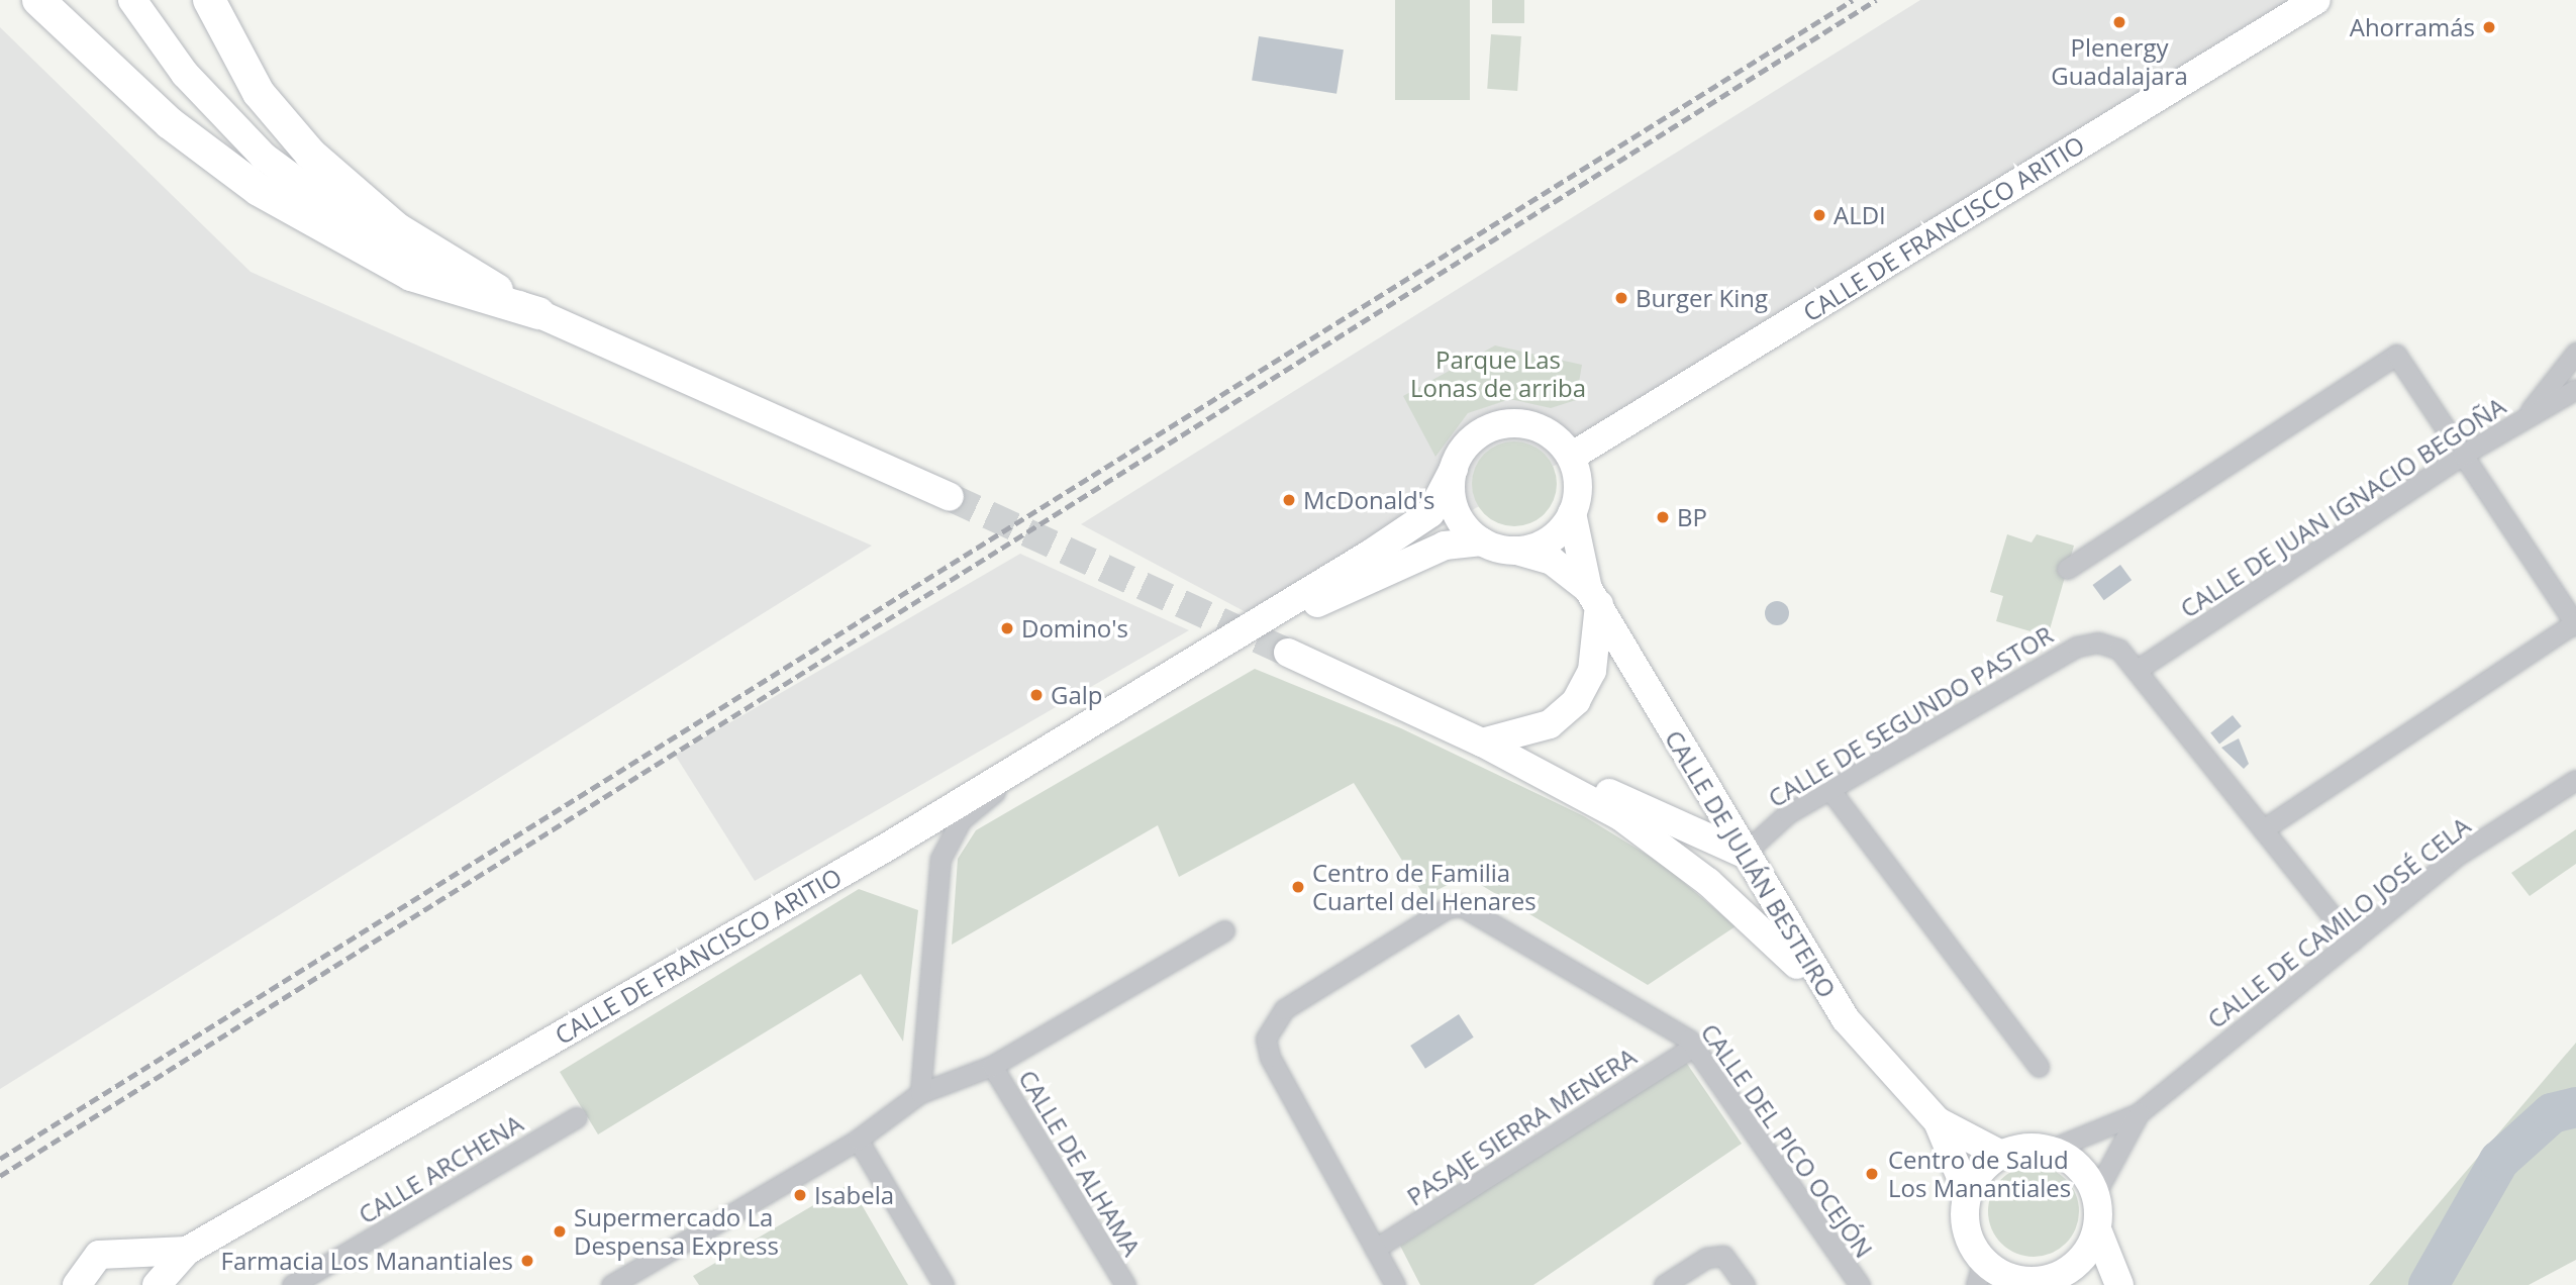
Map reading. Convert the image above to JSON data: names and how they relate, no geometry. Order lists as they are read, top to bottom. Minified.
{"streets":{"main road":["CALLE DE FRANCISCO ARITIO","CALLE DE JULIÁN BESTEIRO"],"street":["CALLE DE JUAN IGNACIO BEGOÑA","CALLE DE SEGUNDO PASTOR","CALLE DE CAMILO JOSÉ CELA","PASAJE SIERRA MENERA","CALLE DEL PICO OCEJÓN","CALLE DE ALHAMA","CALLE ARCHENA"]},"crossings":[["CALLE DE FRANCISCO ARITIO","CALLE DE JULIÁN BESTEIRO"],["CALLE DE JUAN IGNACIO BEGOÑA","CALLE DE SEGUNDO PASTOR"],["CALLE DE SEGUNDO PASTOR","CALLE DE JULIÁN BESTEIRO"],["CALLE DE SEGUNDO PASTOR","CALLE DE CAMILO JOSÉ CELA"],["CALLE DE JULIÁN BESTEIRO","CALLE DE CAMILO JOSÉ CELA"],["PASAJE SIERRA MENERA","CALLE DEL PICO OCEJÓN"]],"parks":["Parque Las Lonas de arriba"],"places":["Plenergy Guadalajara","Ahorramás","ALDI","Burger King","McDonald's","BP","Domino's","Galp","Centro de Familia Cuartel del Henares","Centro de Salud Los Manantiales","Isabela","Supermercado La Despensa Express","Farmacia Los Manantiales"]}
